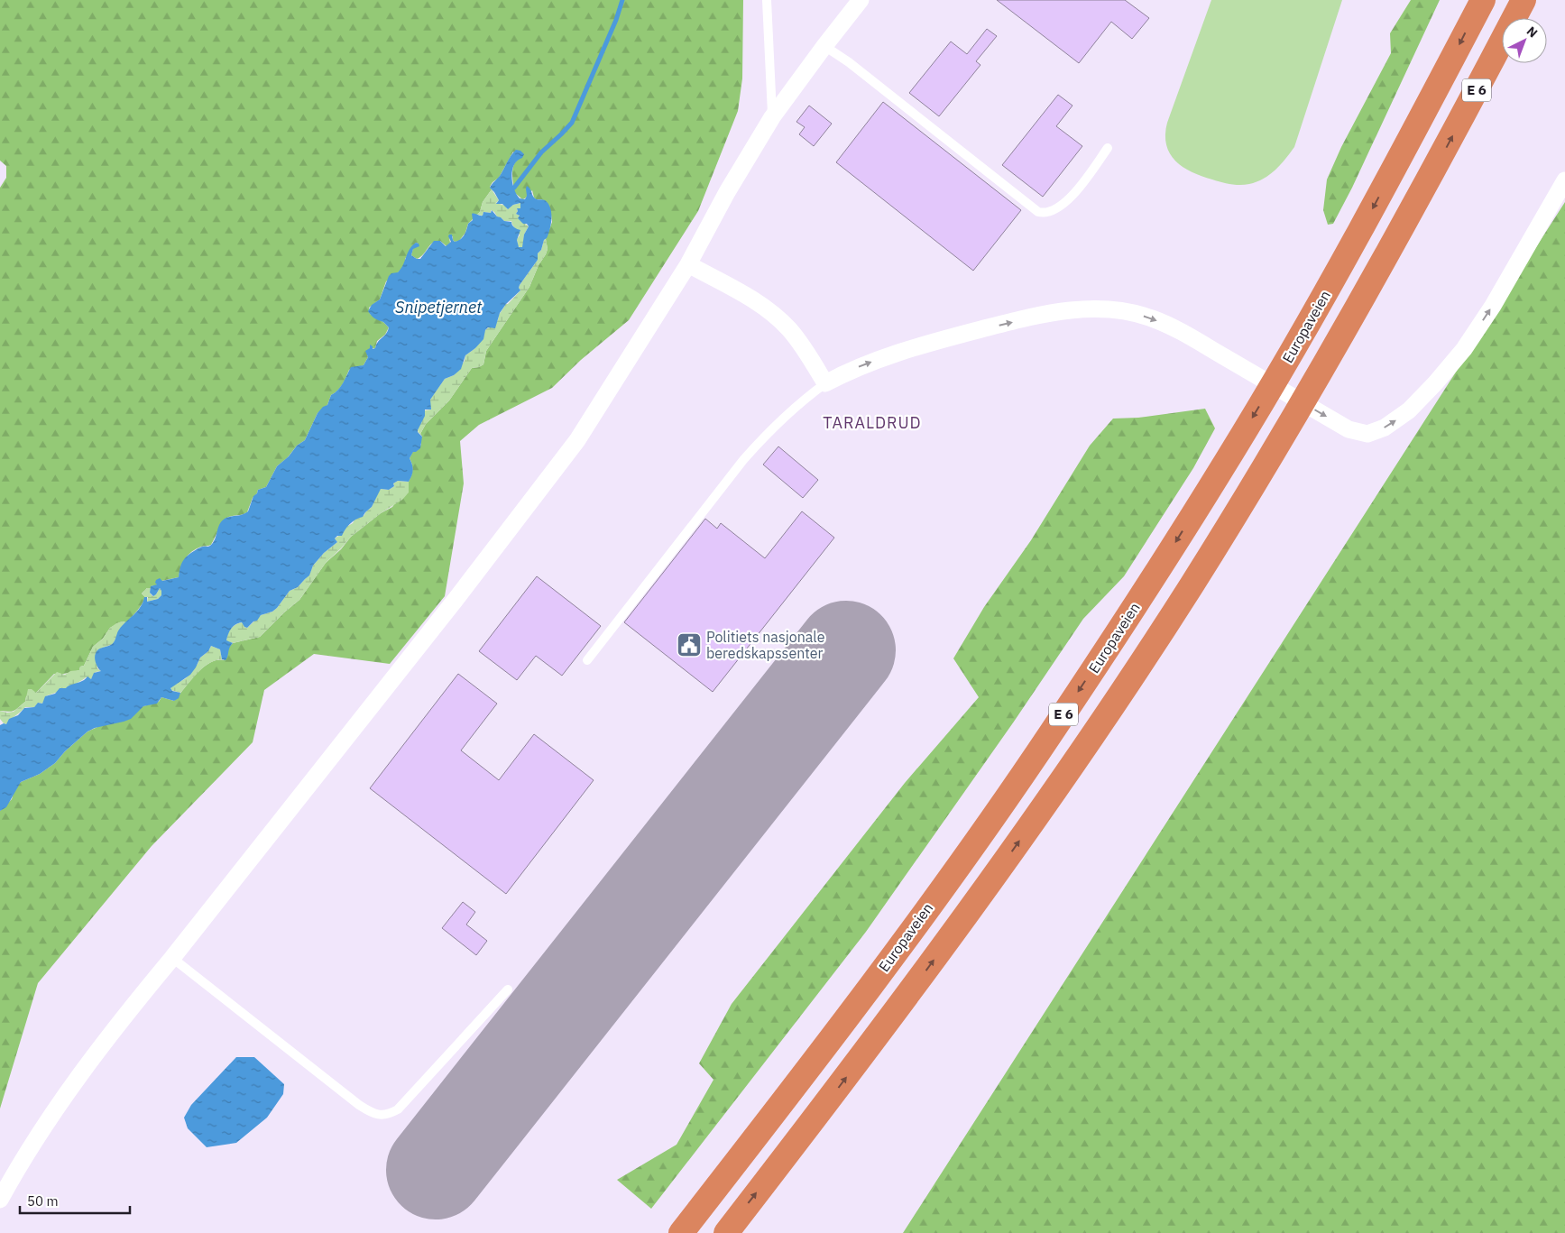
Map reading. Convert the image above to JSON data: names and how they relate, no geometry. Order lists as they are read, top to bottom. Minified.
{"streets":{"highway":["E 6","Europaveien"]},"districts":["TARALDRUD"],"water":["Snipetjernet"],"places":{"public building":["Politiets nasjonale beredskapssenter"]},"scale_bar":"50 m","north":"top right"}
